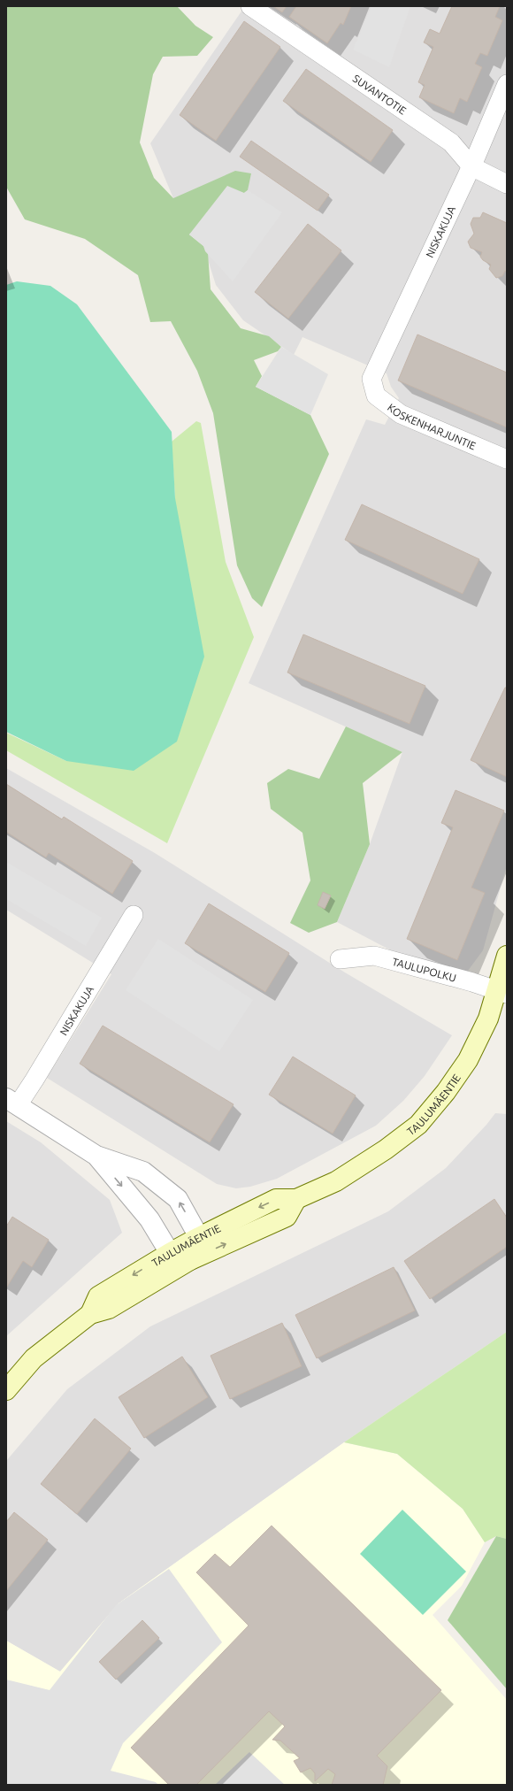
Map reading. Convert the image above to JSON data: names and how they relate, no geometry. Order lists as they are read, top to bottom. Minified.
{"streets":{"main road":["TAULUMÄENTIE"],"street":["SUVANTOTIE","NISKAKUJA","KOSKENHARJUNTIE","TAULUPOLKU"]},"crossings":[["SUVANTOTIE","NISKAKUJA"],["NISKAKUJA","KOSKENHARJUNTIE"],["TAULUPOLKU","TAULUMÄENTIE"]]}
